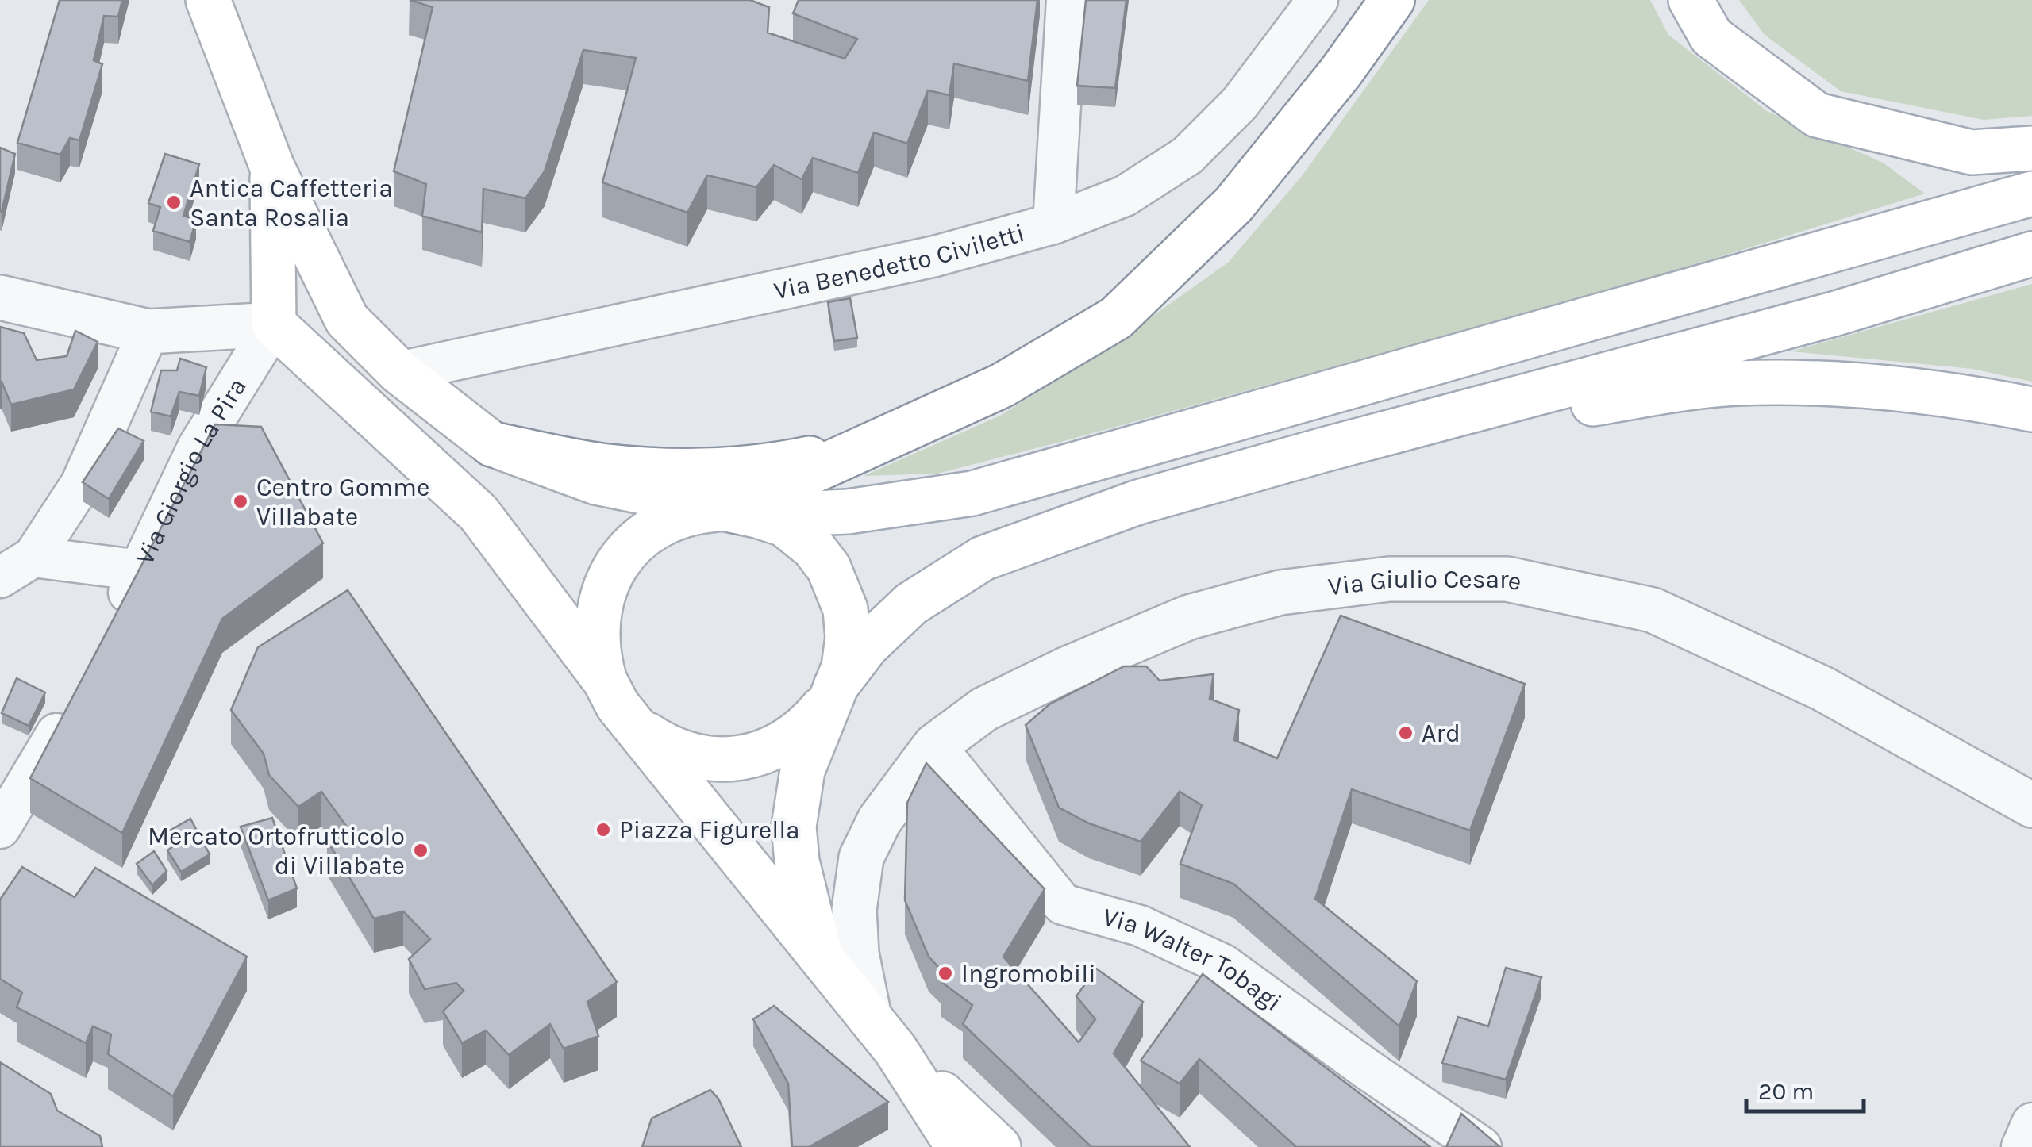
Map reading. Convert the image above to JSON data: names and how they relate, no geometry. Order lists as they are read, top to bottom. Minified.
{"streets":{"street":["Via Benedetto Civiletti","Via Giorgio La Pira","Via Giulio Cesare","Via Walter Tobagi"]},"crossings":[["Via Giulio Cesare","Via Walter Tobagi"]],"places":["Antica Caffetteria Santa Rosalia","Centro Gomme Villabate","Ard","Piazza Figurella","Mercato Ortofrutticolo di Villabate","Ingromobili"],"scale_bar":"20 m"}
